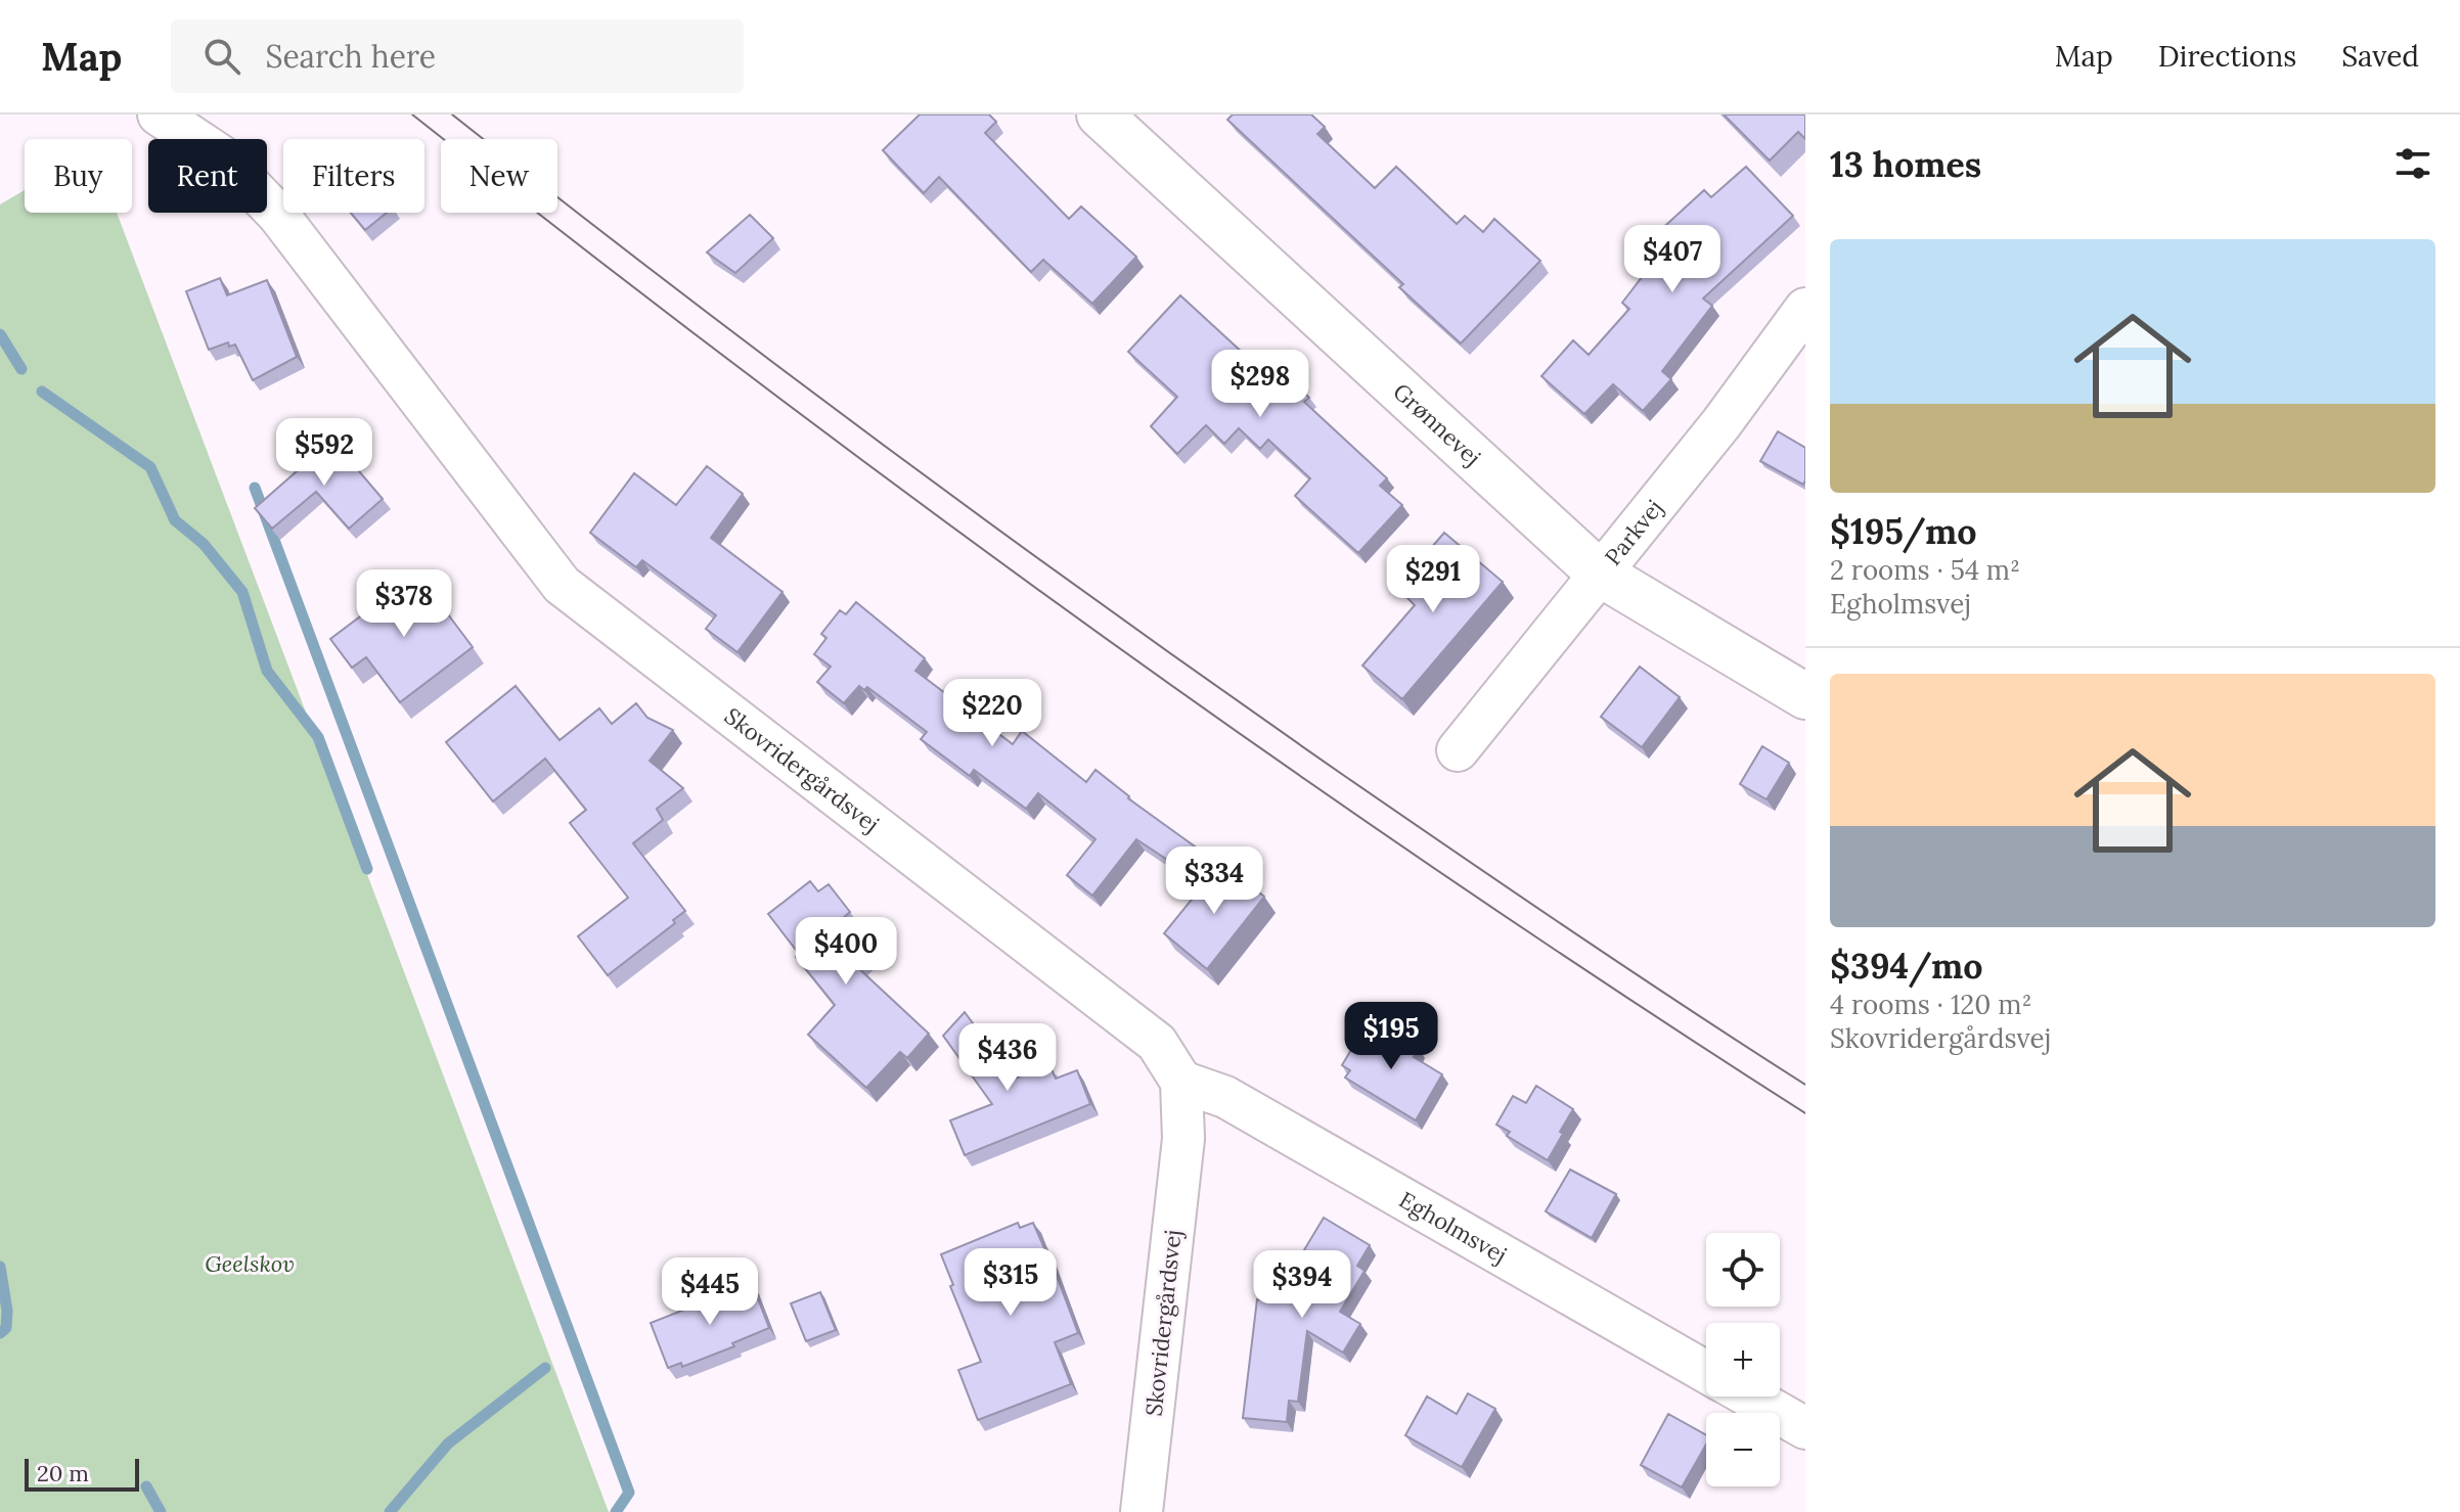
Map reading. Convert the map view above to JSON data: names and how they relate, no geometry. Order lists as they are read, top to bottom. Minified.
{"streets":{"street":["Grønnevej","Parkvej","Skovridergårdsvej","Egholmsvej"]},"crossings":[["Grønnevej","Parkvej"],["Skovridergårdsvej","Egholmsvej"]],"parks":["Geelskov"],"scale_bar":"20 m","page":{"header":"Map","search":"Search here","nav":["Map","Directions","Saved"],"heading":"13 homes","chip":["Buy","Rent","Filters","New"],"list":[{"name":"$195/mo","note":"2 rooms · 54 m² · Egholmsvej"},{"name":"$394/mo","note":"4 rooms · 120 m² · Skovridergårdsvej"}],"price":["$407","$298","$592","$291","$378","$220","$334","$400","$195","$436","$315","$394","$445"],"map_buttons":["+","−"],"scale":"20 m"}}
